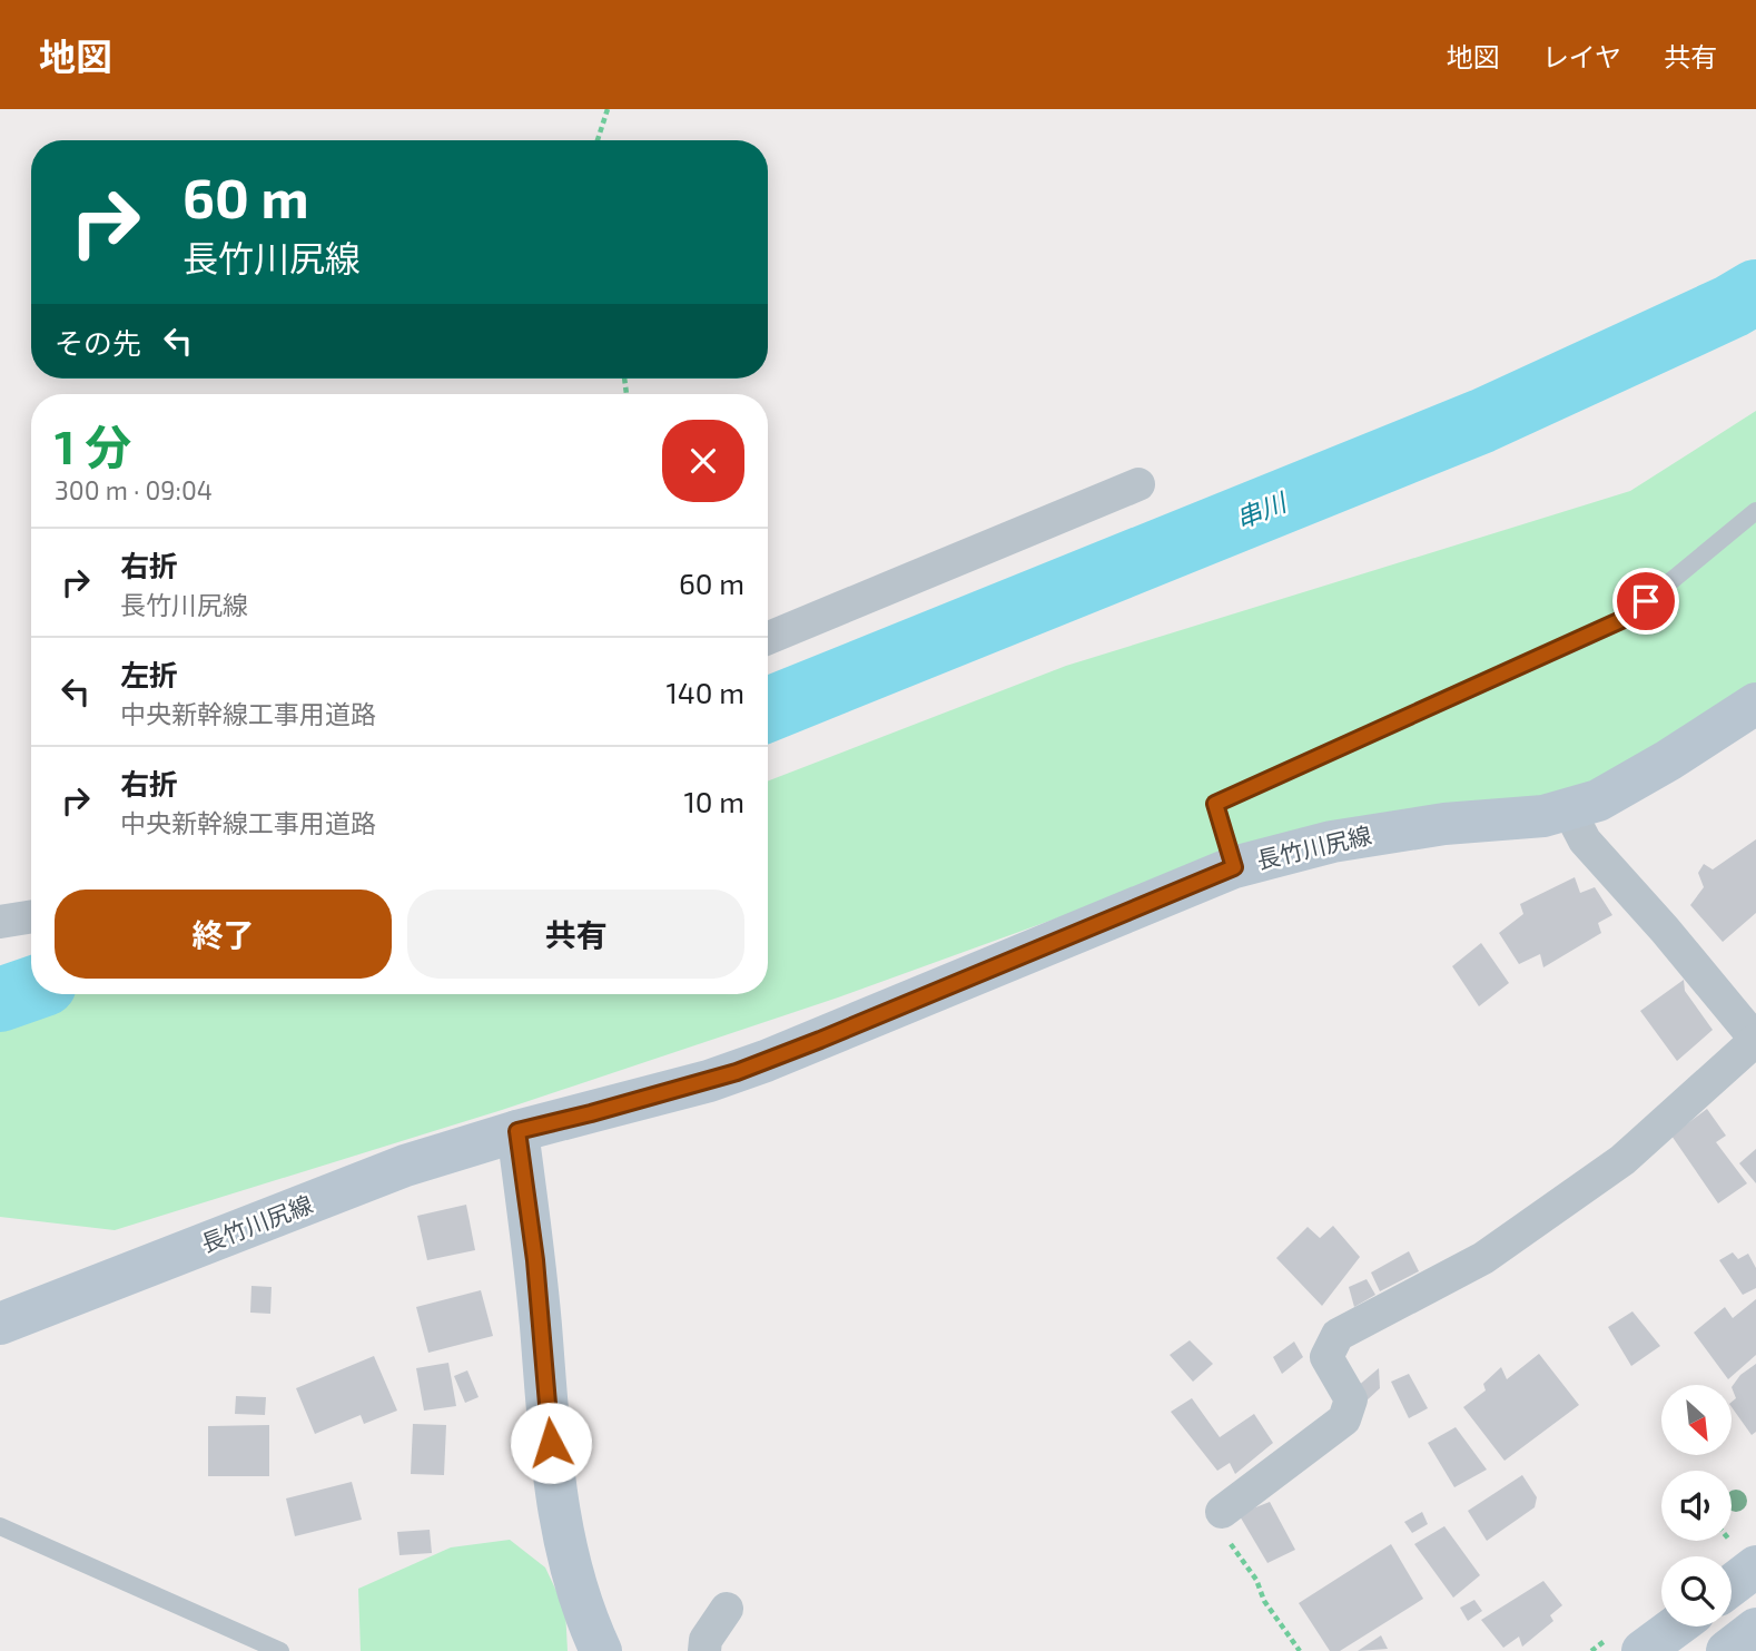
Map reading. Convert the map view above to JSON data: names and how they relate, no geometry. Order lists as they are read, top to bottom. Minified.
{"streets":{"main road":["長竹川尻線"]},"water":["串川"],"north":"bottom right","page":{"header":"地図","nav":["地図","レイヤ","共有"],"turn":["60 m","長竹川尻線"],"then":"その先","heading":["1 分","300 m · 09:04"],"list":[{"name":"右折","note":"長竹川尻線","value":"60 m"},{"name":"左折","note":"中央新幹線工事用道路","value":"140 m"},{"name":"右折","note":"中央新幹線工事用道路","value":"10 m"}],"buttons":["終了","共有"]}}
